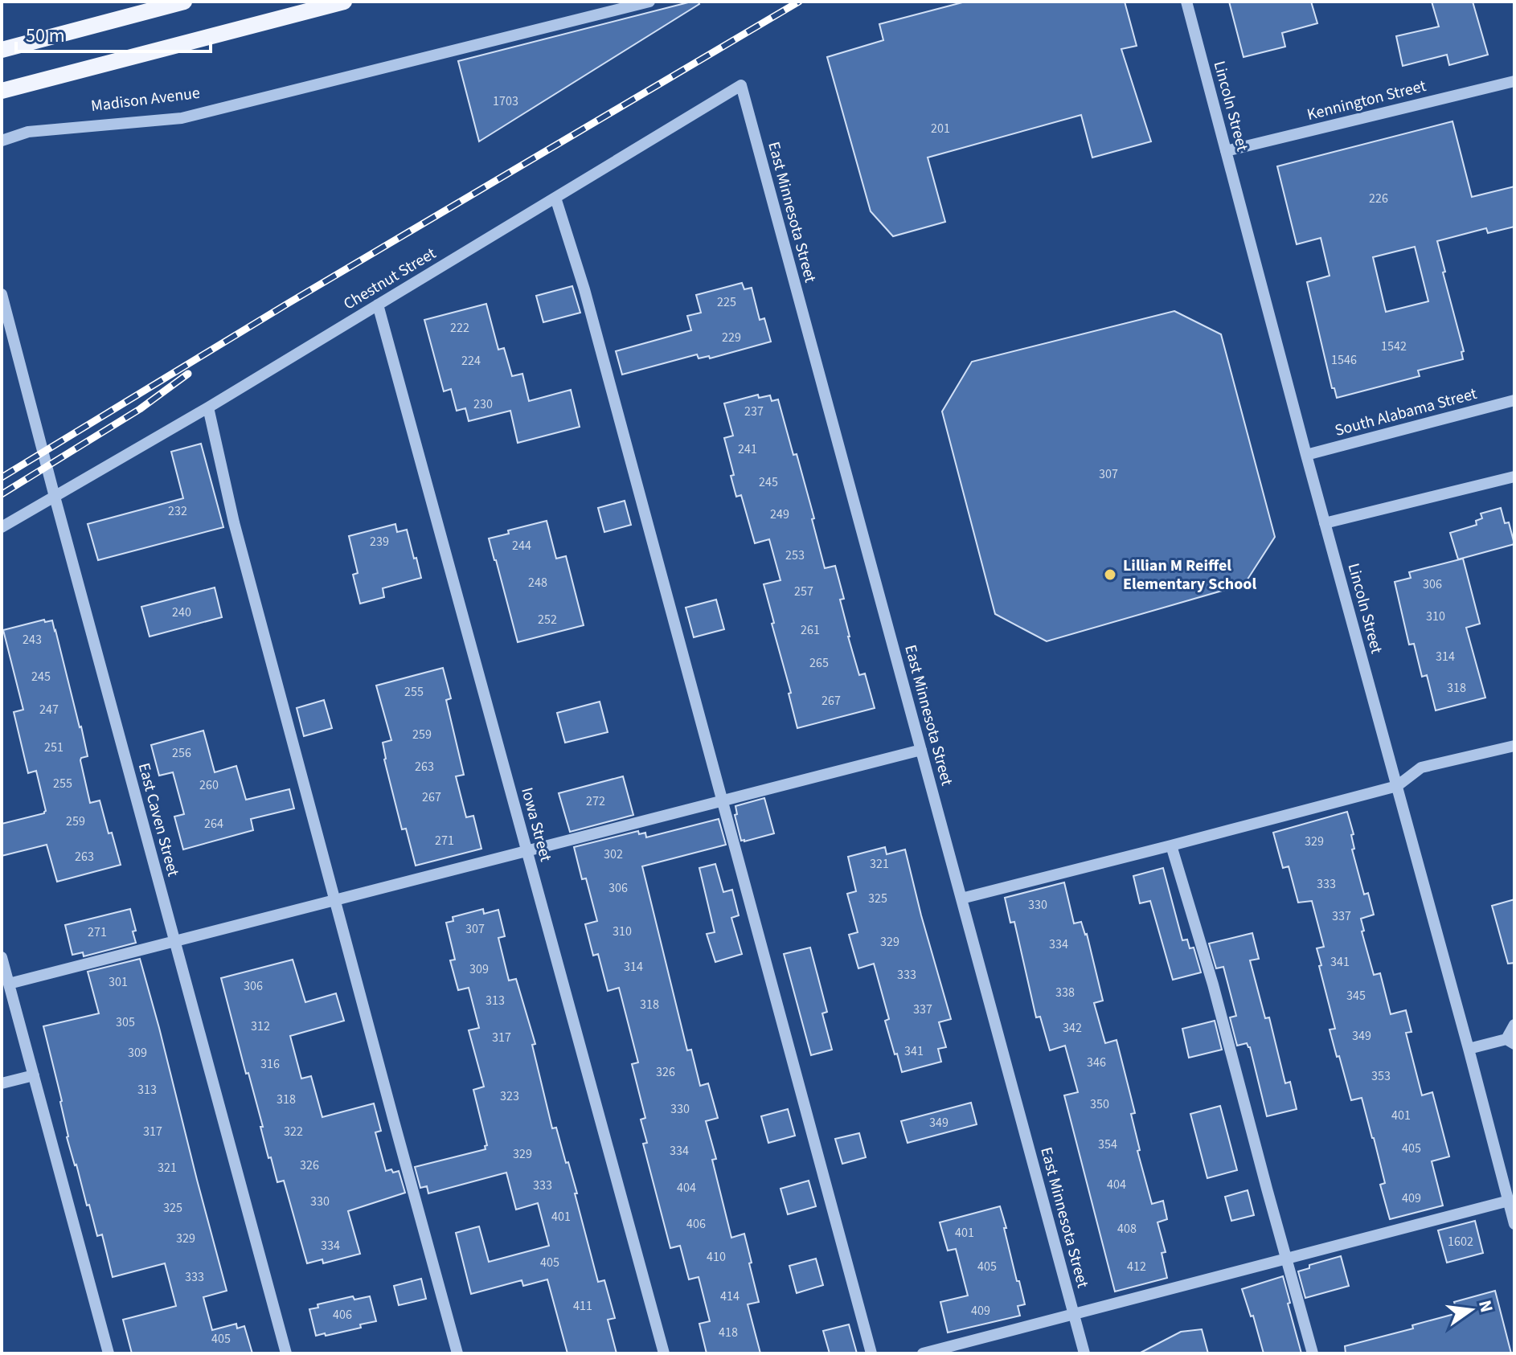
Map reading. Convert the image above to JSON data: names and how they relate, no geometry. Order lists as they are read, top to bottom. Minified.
{"streets":{"street":["Madison Avenue","Kennington Street","Lincoln Street","East Minnesota Street","Chestnut Street","South Alabama Street","East Caven Street","Iowa Street"]},"crossings":[["Kennington Street","Lincoln Street"],["Lincoln Street","South Alabama Street"],["East Minnesota Street","Chestnut Street"],["Chestnut Street","East Caven Street"],["Chestnut Street","Iowa Street"]],"places":["Lillian M Reiffel Elementary School"],"house_numbers":["1703","201","226","225","222","229","1542","1546","224","230","237","241","307","245","232","249","239","244","253","248","306","257","240","310","252","261","243","314","265","245","318","255","267","247","259","251","256","263","255","260","267","272","259","264","271","329","302","263","321","333","306","325","330","337","307","310","271","329","334","341","314","309","333","301","306","338","345","313","318","337","305","312","342","349","317","341","309","346","316","326","353","313","323","318","350","330","401","349","317","322","354","405","334","329","326","321","404","333","404","409","330","325","401","406","408","401","329","1602","334","410","405","405","412","333","414","411","409","406","418","405"],"scale_bar":"50 m","north":"right"}
